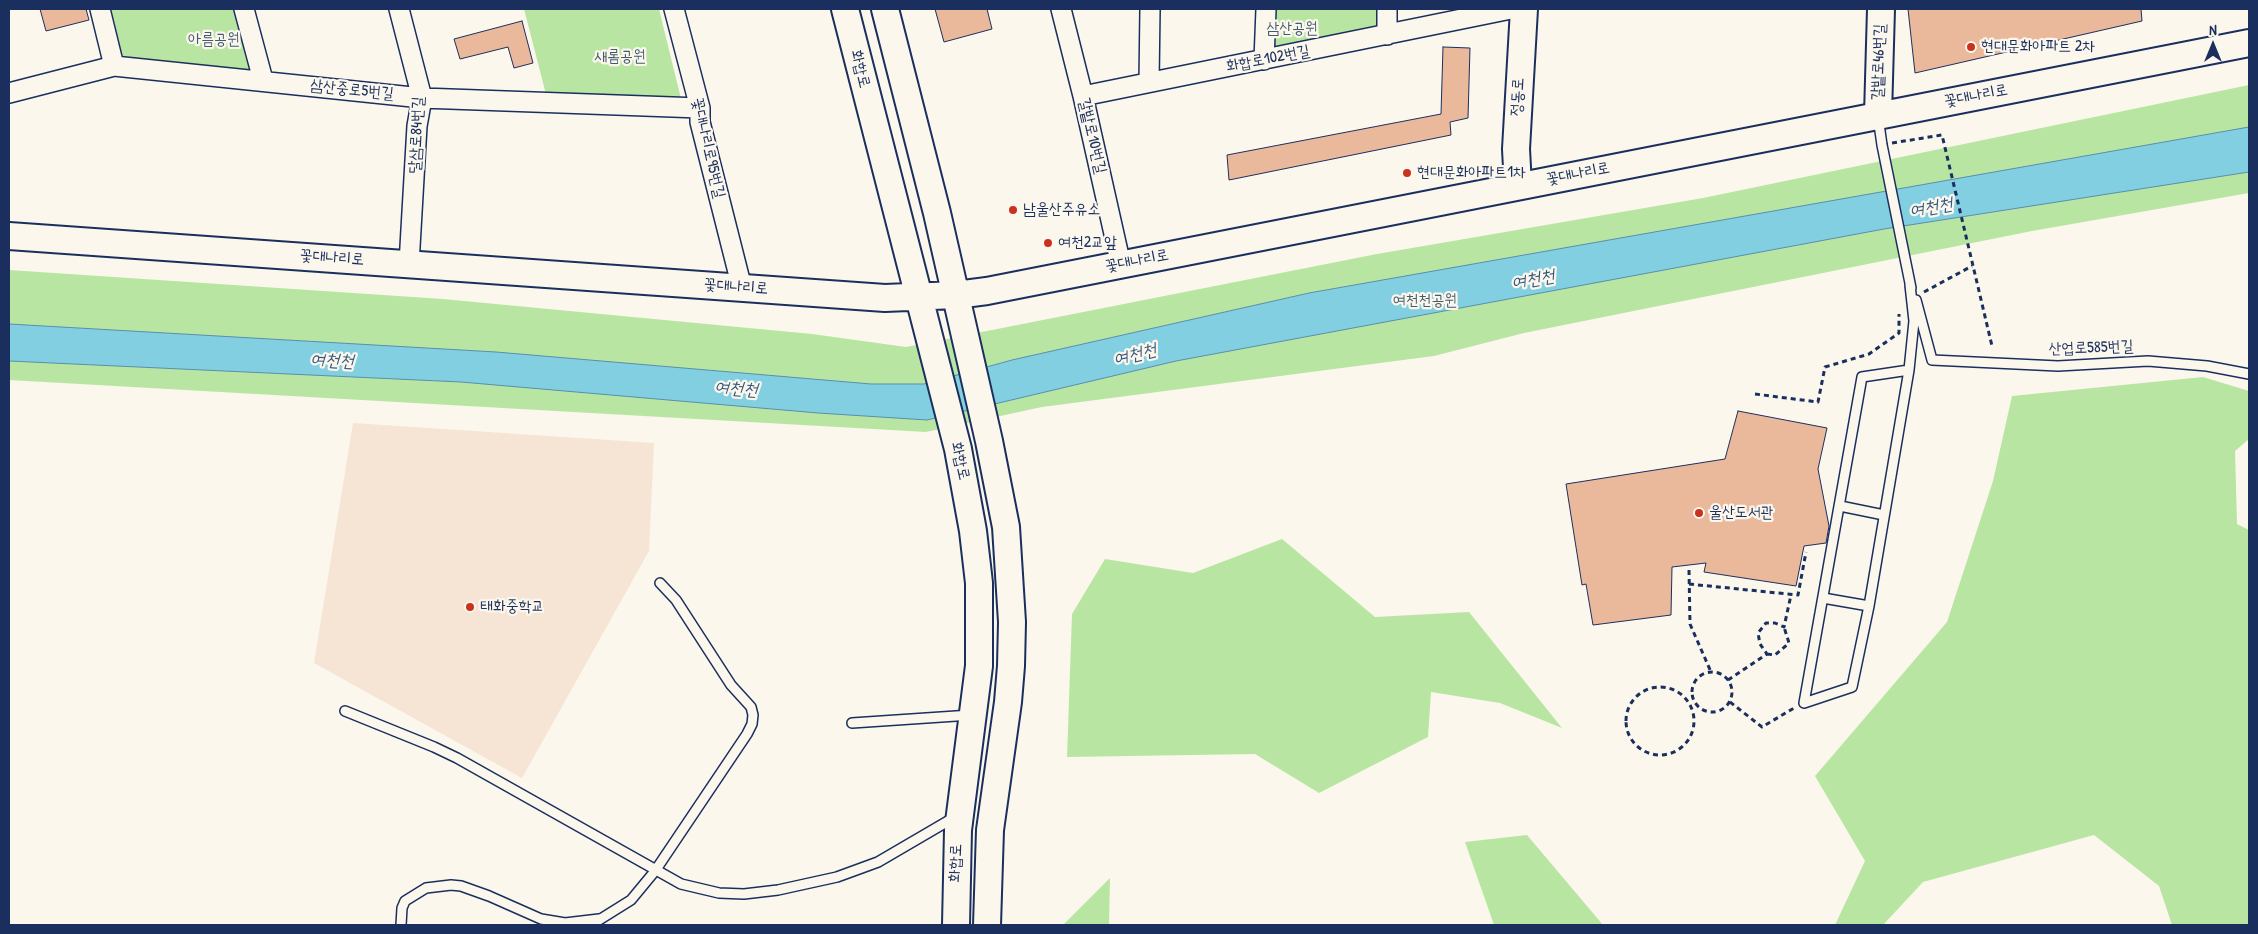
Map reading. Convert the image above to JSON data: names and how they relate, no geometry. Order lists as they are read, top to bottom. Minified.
{"streets":{"main road":["갈밭로46번길","화합로","꽃대나리로","정동로"],"street":["화합로102번길","삼산중로5번길","달삼로84번길","갈밭로10번길","꽃대나리로95번길"],"lane":["산업로585번길"]},"crossings":[["화합로102번길","갈밭로10번길"],["갈밭로46번길","꽃대나리로"],["화합로","꽃대나리로"],["삼산중로5번길","달삼로84번길"],["삼산중로5번길","꽃대나리로95번길"],["꽃대나리로","정동로"],["꽃대나리로","달삼로84번길"],["꽃대나리로","갈밭로10번길"],["꽃대나리로","꽃대나리로95번길"]],"water":["여천천"],"parks":["삼산공원","아름공원","새롬공원","여천천공원"],"places":["현대문화아파트 2차","현대문화아파트1차","남울산주유소","여천2교앞","울산도서관","태화중학교"],"north":"top"}
